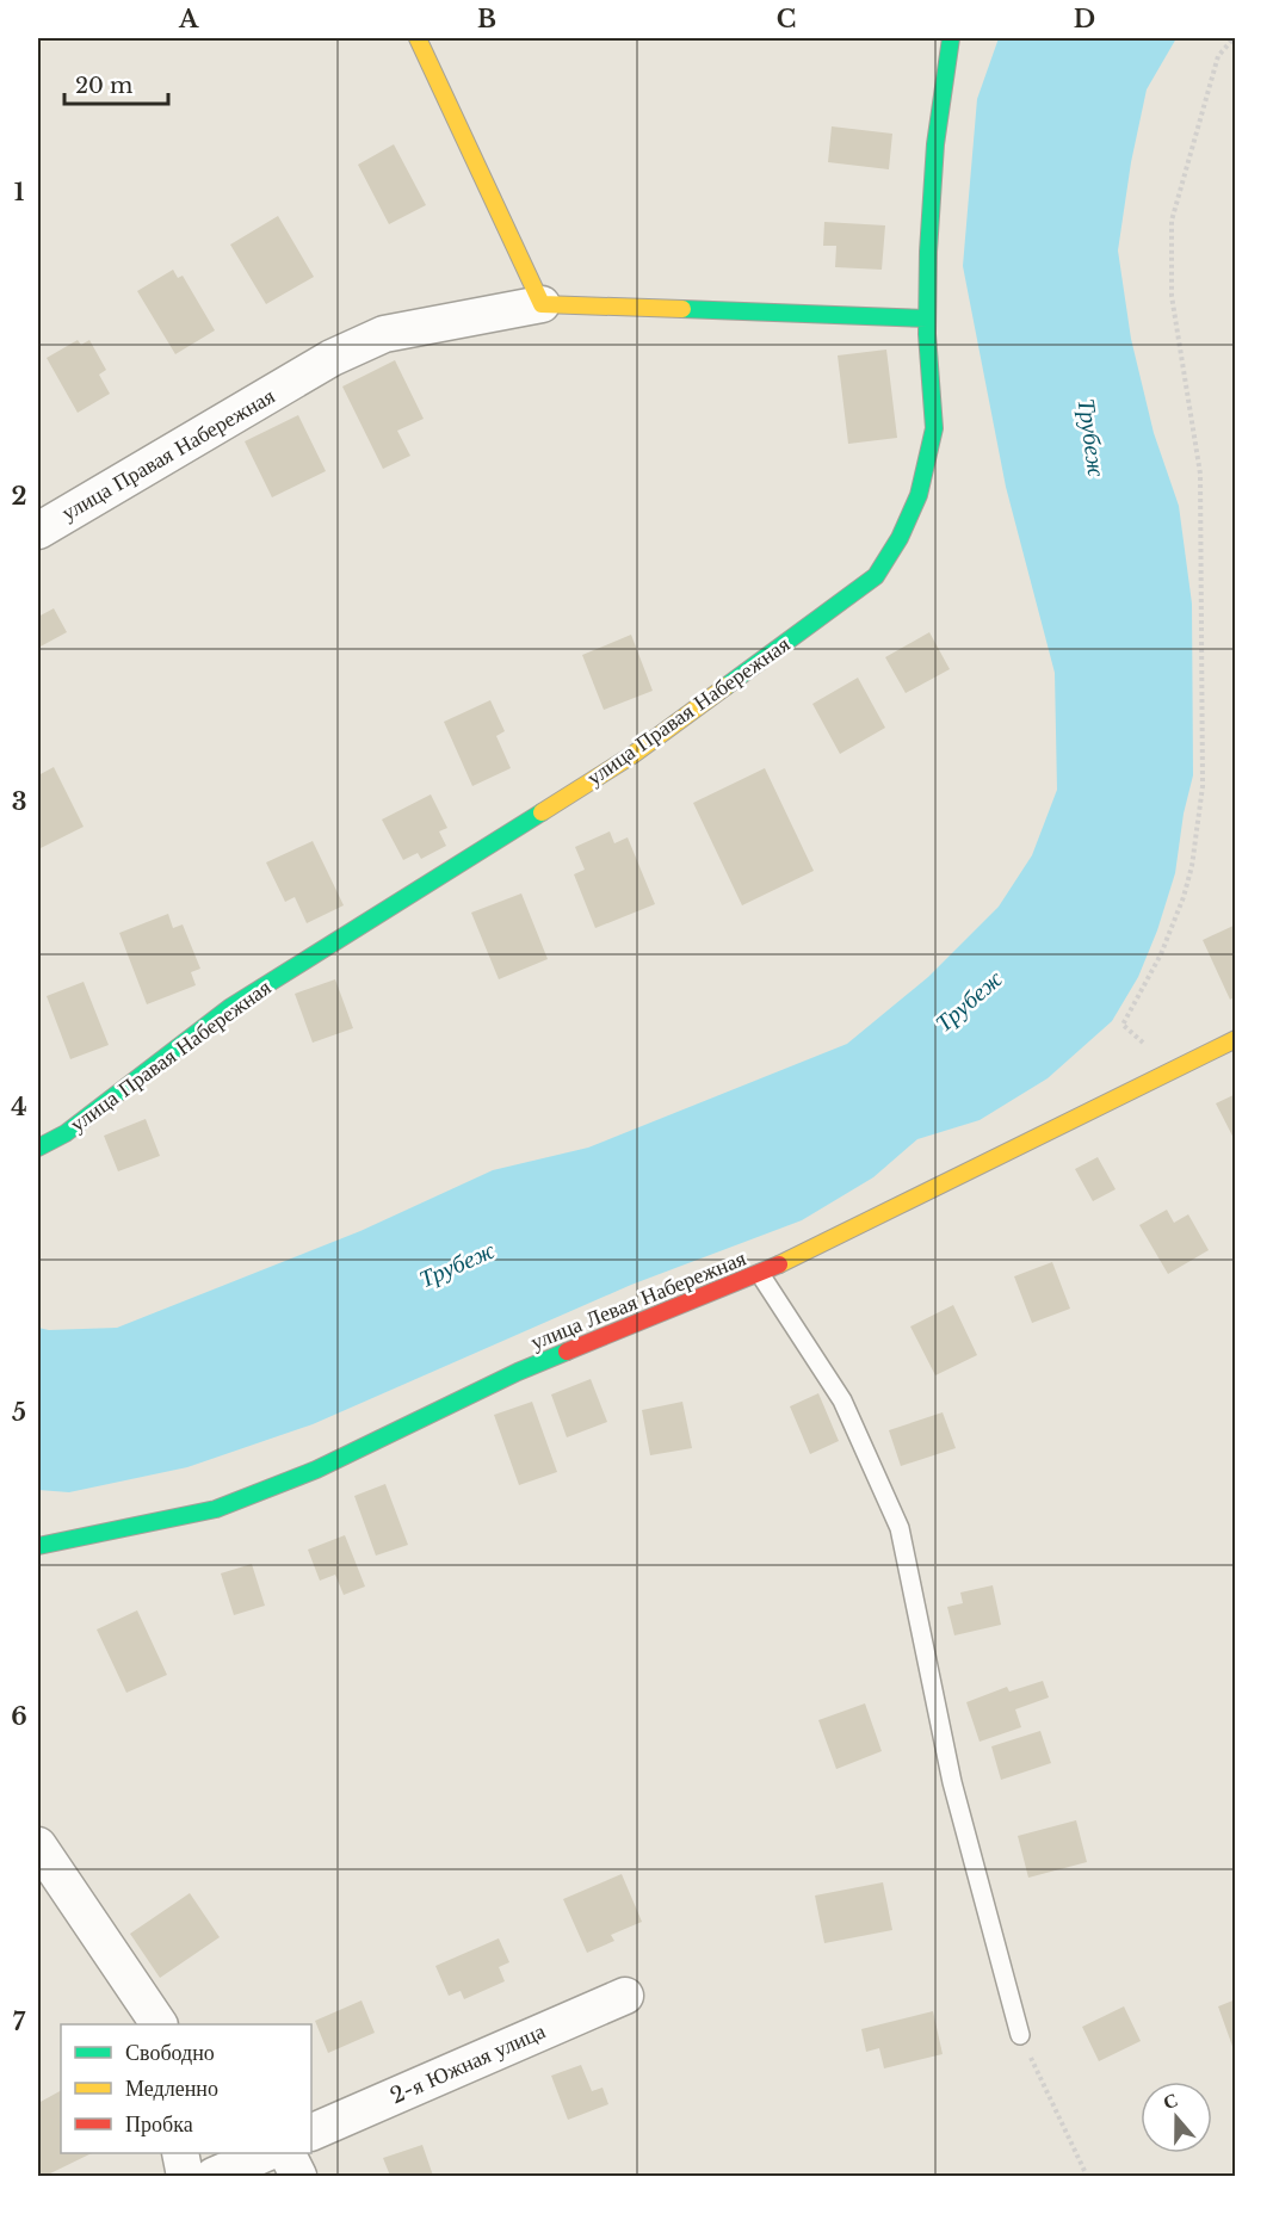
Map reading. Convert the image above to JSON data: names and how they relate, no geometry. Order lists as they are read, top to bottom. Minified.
{"streets":{"street":["улица Правая Набережная","улица Левая Набережная","2-я Южная улица"]},"water":["Трубеж"],"legend":["Свободно","Медленно","Пробка"],"scale_bar":"20 m","north":"top","grid":{"columns":["A","B","C","D"],"rows":["1","2","3","4","5","6","7"]}}
